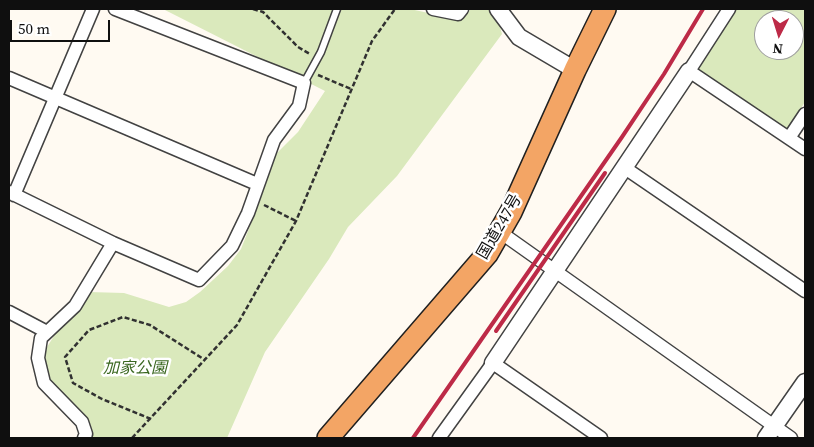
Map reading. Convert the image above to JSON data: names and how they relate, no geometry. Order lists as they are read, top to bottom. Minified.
{"streets":{"highway":["国道247号"]},"parks":["加家公園"],"scale_bar":"50 m","north":"bottom"}
